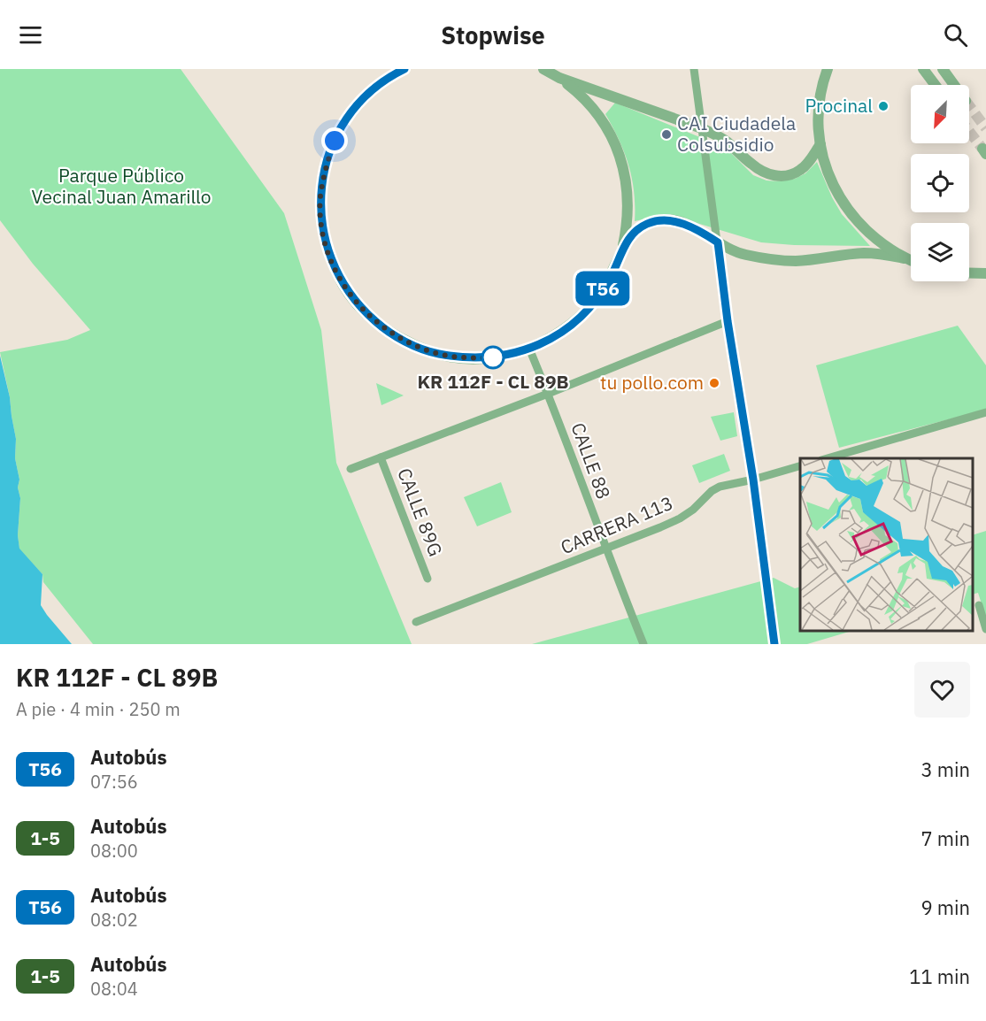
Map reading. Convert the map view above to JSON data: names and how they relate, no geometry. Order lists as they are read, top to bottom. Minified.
{"streets":{"street":["CALLE 88","CALLE 89G","CARRERA 113"]},"crossings":[["CALLE 88","CARRERA 113"]],"parks":["Parque Público Vecinal Juan Amarillo"],"places":["Procinal","CAI Ciudadela Colsubsidio","KR 112F - CL 89B","tu pollo.com"],"lines":["bus line T56"],"north":"bottom left","page":{"header":"Stopwise","on_map":"T56","heading":["KR 112F - CL 89B","A pie · 4 min · 250 m"],"list":[{"mark":"T56","name":"Autobús","note":"07:56","value":"3 min"},{"mark":"1-5","name":"Autobús","note":"08:00","value":"7 min"},{"mark":"T56","name":"Autobús","note":"08:02","value":"9 min"},{"mark":"1-5","name":"Autobús","note":"08:04","value":"11 min"}]}}
